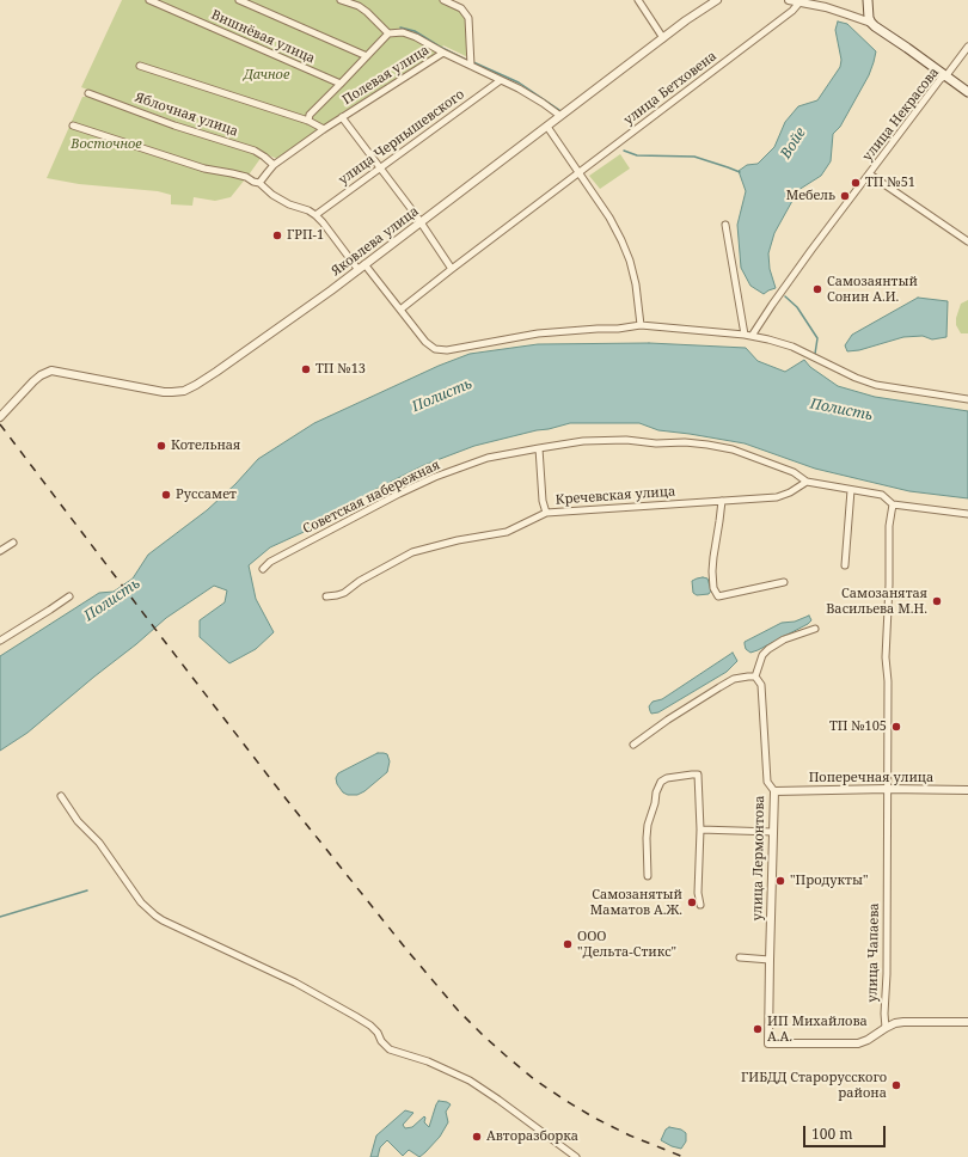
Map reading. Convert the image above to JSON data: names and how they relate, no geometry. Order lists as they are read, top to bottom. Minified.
{"streets":{"street":["Вишнёвая улица","Полевая улица","улица Бетховена","Яблочная улица","улица Некрасова","улица Чернышевского","Яковлева улица","Кречевская улица","Советская набережная","Поперечная улица","улица Лермонтова","улица Чапаева"]},"crossings":[["Полевая улица","Яблочная улица"],["Полевая улица","улица Чернышевского"],["Полевая улица","Яковлева улица"],["Кречевская улица","Советская набережная"],["Советская набережная","улица Чапаева"],["Поперечная улица","улица Лермонтова"],["Поперечная улица","улица Чапаева"],["улица Лермонтова","улица Чапаева"]],"water":["Войе","Полисть"],"parks":["Дачное","Восточное"],"places":["ТП №51","Мебель","ГРП-1","Самозаянтый Сонин А.И.","ТП №13","Котельная","Руссамет","Самозанятая Васильева М.Н.","ТП №105","\"Продукты\"","Самозанятый Маматов А.Ж.","ООО \"Дельта-Стикс\"","ИП Михайлова А.А.","ГИБДД Старорусского района","Авторазборка"],"scale_bar":"100 m"}
